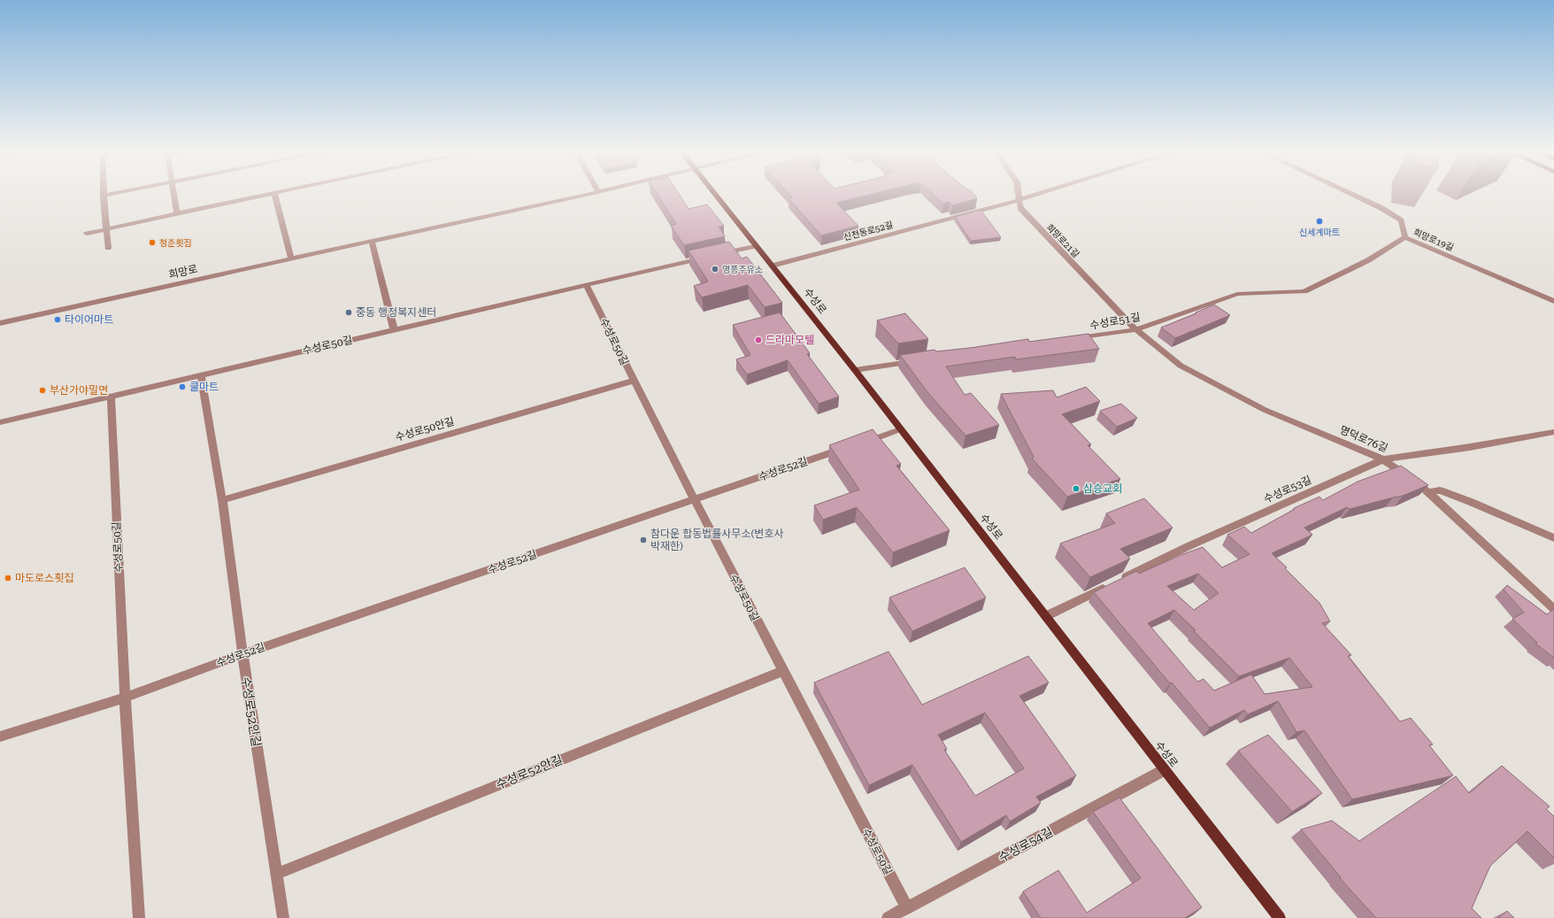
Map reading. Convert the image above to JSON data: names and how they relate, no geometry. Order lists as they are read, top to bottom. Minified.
{"streets":{"main road":["수성로"],"street":["신천동로52길","희망로19길","희망로21길","희망로","수성로51길","수성로50길","수성로50안길","명덕로76길","수성로52길","수성로53길","수성로52안길","수성로54길"]},"crossings":[["신천동로52길","희망로21길"],["신천동로52길","수성로"],["희망로19길","수성로51길"],["희망로21길","수성로51길"],["희망로21길","명덕로76길"],["수성로","수성로50길"],["수성로","수성로54길"],["수성로51길","명덕로76길"],["수성로50길","수성로50안길"],["수성로50길","수성로52길"],["수성로50길","수성로52안길"],["수성로50길","수성로54길"],["명덕로76길","수성로53길"],["수성로52길","수성로52안길"]],"places":["신세계마트","청춘횟집","영풍주유소","중동 행정복지센터","타이어마트","드라마모텔","쿨마트","부산가야밀면","삼승교회","참다운 합동법률사무소(변호사 박재한)","마도로스횟집"]}
